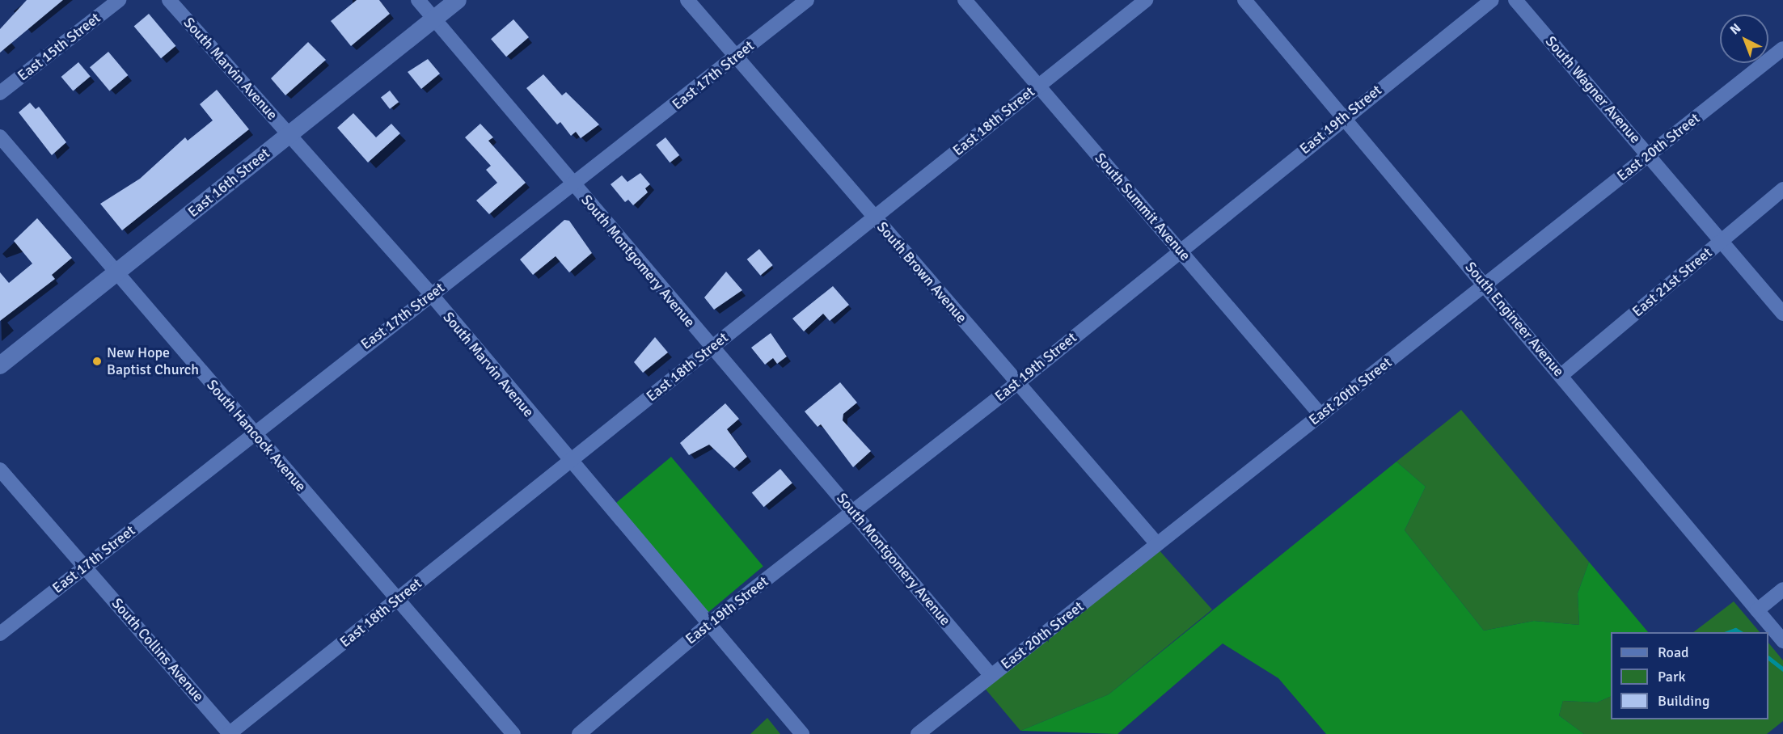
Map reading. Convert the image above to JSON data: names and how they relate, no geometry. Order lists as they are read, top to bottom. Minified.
{"streets":{"street":["East 15th Street","South Marvin Avenue","East 17th Street","South Wagner Avenue","East 19th Street","East 18th Street","East 20th Street","East 16th Street","South Summit Avenue","South Montgomery Avenue","South Brown Avenue","East 21st Street","South Engineer Avenue","South Hancock Avenue","South Collins Avenue"]},"crossings":[["South Marvin Avenue","East 17th Street"],["South Marvin Avenue","East 19th Street"],["South Marvin Avenue","East 18th Street"],["South Marvin Avenue","East 16th Street"],["East 17th Street","South Montgomery Avenue"],["East 17th Street","South Brown Avenue"],["East 17th Street","South Hancock Avenue"],["East 17th Street","South Collins Avenue"],["South Wagner Avenue","East 20th Street"],["South Wagner Avenue","East 21st Street"],["East 19th Street","South Summit Avenue"],["East 19th Street","South Montgomery Avenue"],["East 19th Street","South Brown Avenue"],["East 19th Street","South Engineer Avenue"],["East 18th Street","South Summit Avenue"],["East 18th Street","South Montgomery Avenue"],["East 18th Street","South Brown Avenue"],["East 18th Street","South Hancock Avenue"],["East 18th Street","South Collins Avenue"],["East 20th Street","South Summit Avenue"],["East 20th Street","South Montgomery Avenue"],["East 20th Street","South Brown Avenue"],["East 20th Street","South Engineer Avenue"],["East 16th Street","South Montgomery Avenue"],["East 16th Street","South Hancock Avenue"],["East 21st Street","South Engineer Avenue"]],"places":["New Hope Baptist Church"],"legend":["Road","Park","Building"],"north":"top left"}
